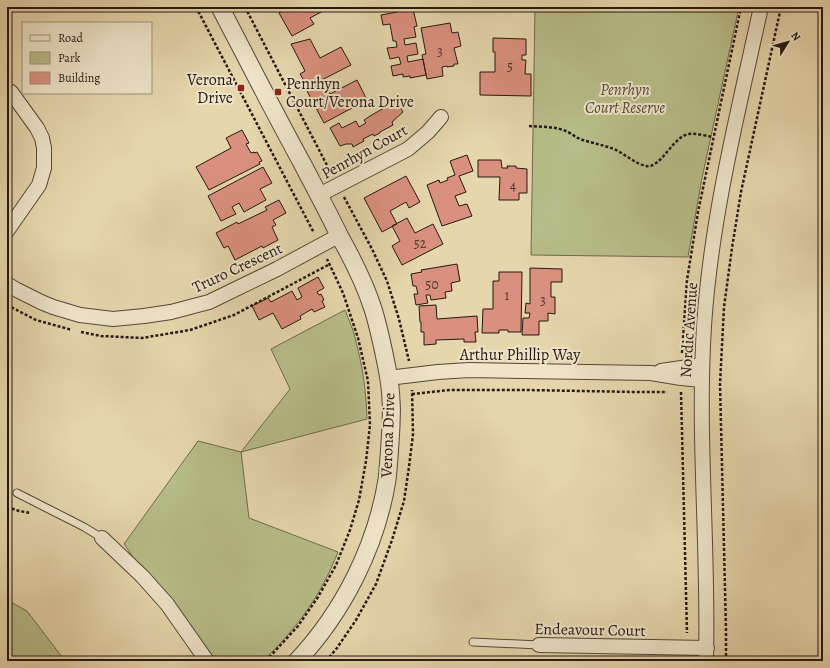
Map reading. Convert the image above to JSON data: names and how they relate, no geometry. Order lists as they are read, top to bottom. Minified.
{"streets":{"street":["Penrhyn Court","Truro Crescent","Nordic Avenue","Arthur Phillip Way","Verona Drive","Endeavour Court"]},"crossings":[["Penrhyn Court","Verona Drive"],["Truro Crescent","Verona Drive"],["Nordic Avenue","Arthur Phillip Way"],["Nordic Avenue","Endeavour Court"],["Arthur Phillip Way","Verona Drive"]],"parks":["Penrhyn Court Reserve"],"places":{"transit":["Verona Drive","Penrhyn Court/Verona Drive"]},"house_numbers":["3","5","4","52","50","1","3"],"legend":["Road","Park","Building"],"north":"top right"}
